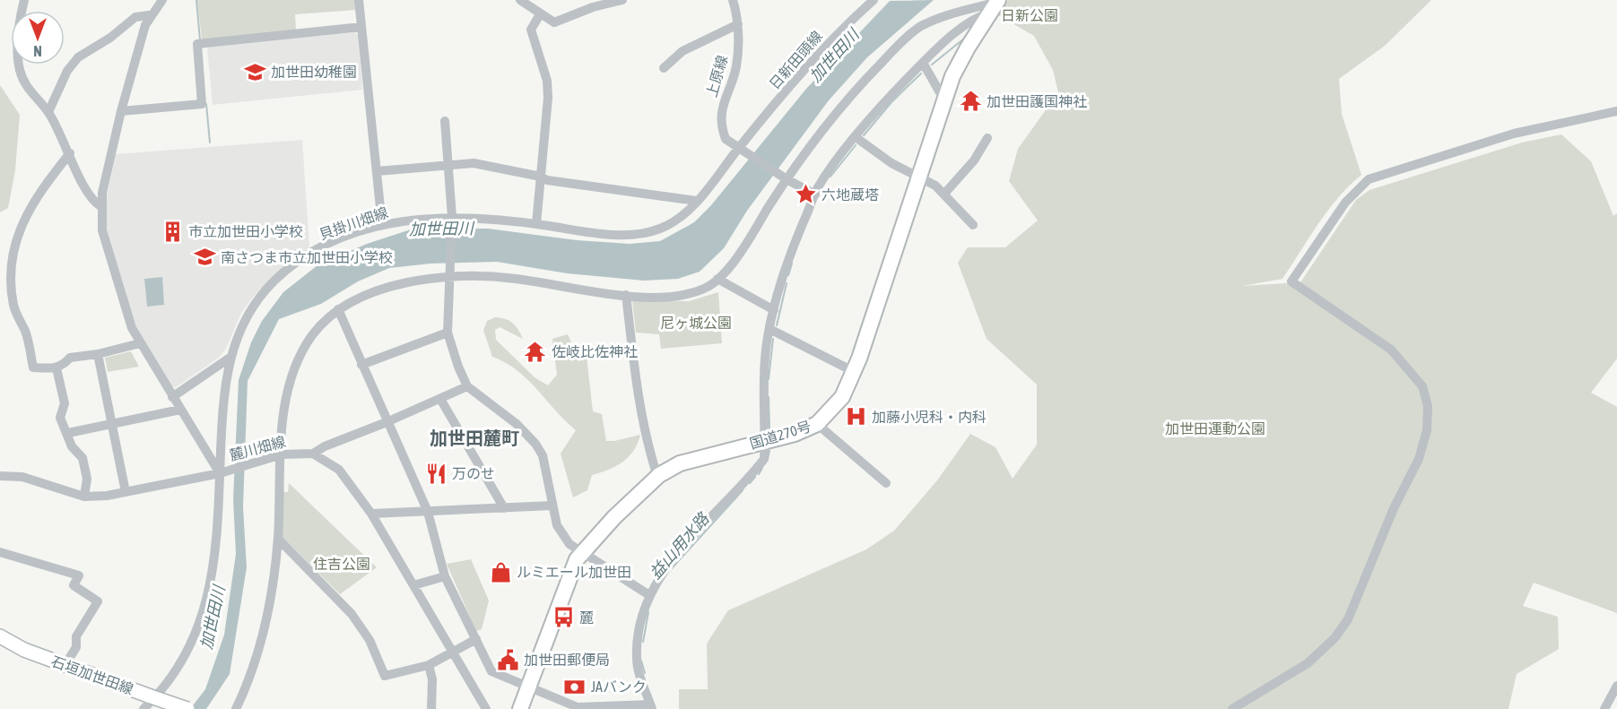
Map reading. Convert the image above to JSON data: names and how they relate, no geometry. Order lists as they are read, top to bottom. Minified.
{"streets":{"highway":["国道270号"],"main road":["石垣加世田線"],"street":["日新田頭線","上原線","貝掛川畑線","麓川畑線"]},"crossings":[["日新田頭線","上原線"],["日新田頭線","貝掛川畑線"],["上原線","貝掛川畑線"],["貝掛川畑線","麓川畑線"]],"districts":["加世田麓町"],"water":["加世田川","益山用水路"],"parks":["日新公園","尼ヶ城公園","加世田運動公園","住吉公園"],"places":{"school or university":["加世田幼稚園","南さつま市立加世田小学校"],"temple":["加世田護国神社","佐岐比佐神社"],"place":["六地蔵塔"],"building":["市立加世田小学校"],"hospital":["加藤小児科・内科"],"restaurant":["万のせ"],"shop":["ルミエール加世田"],"bus stop":["麓"],"public building":["加世田郵便局"],"bank":["JAバンク"]},"north":"bottom"}
